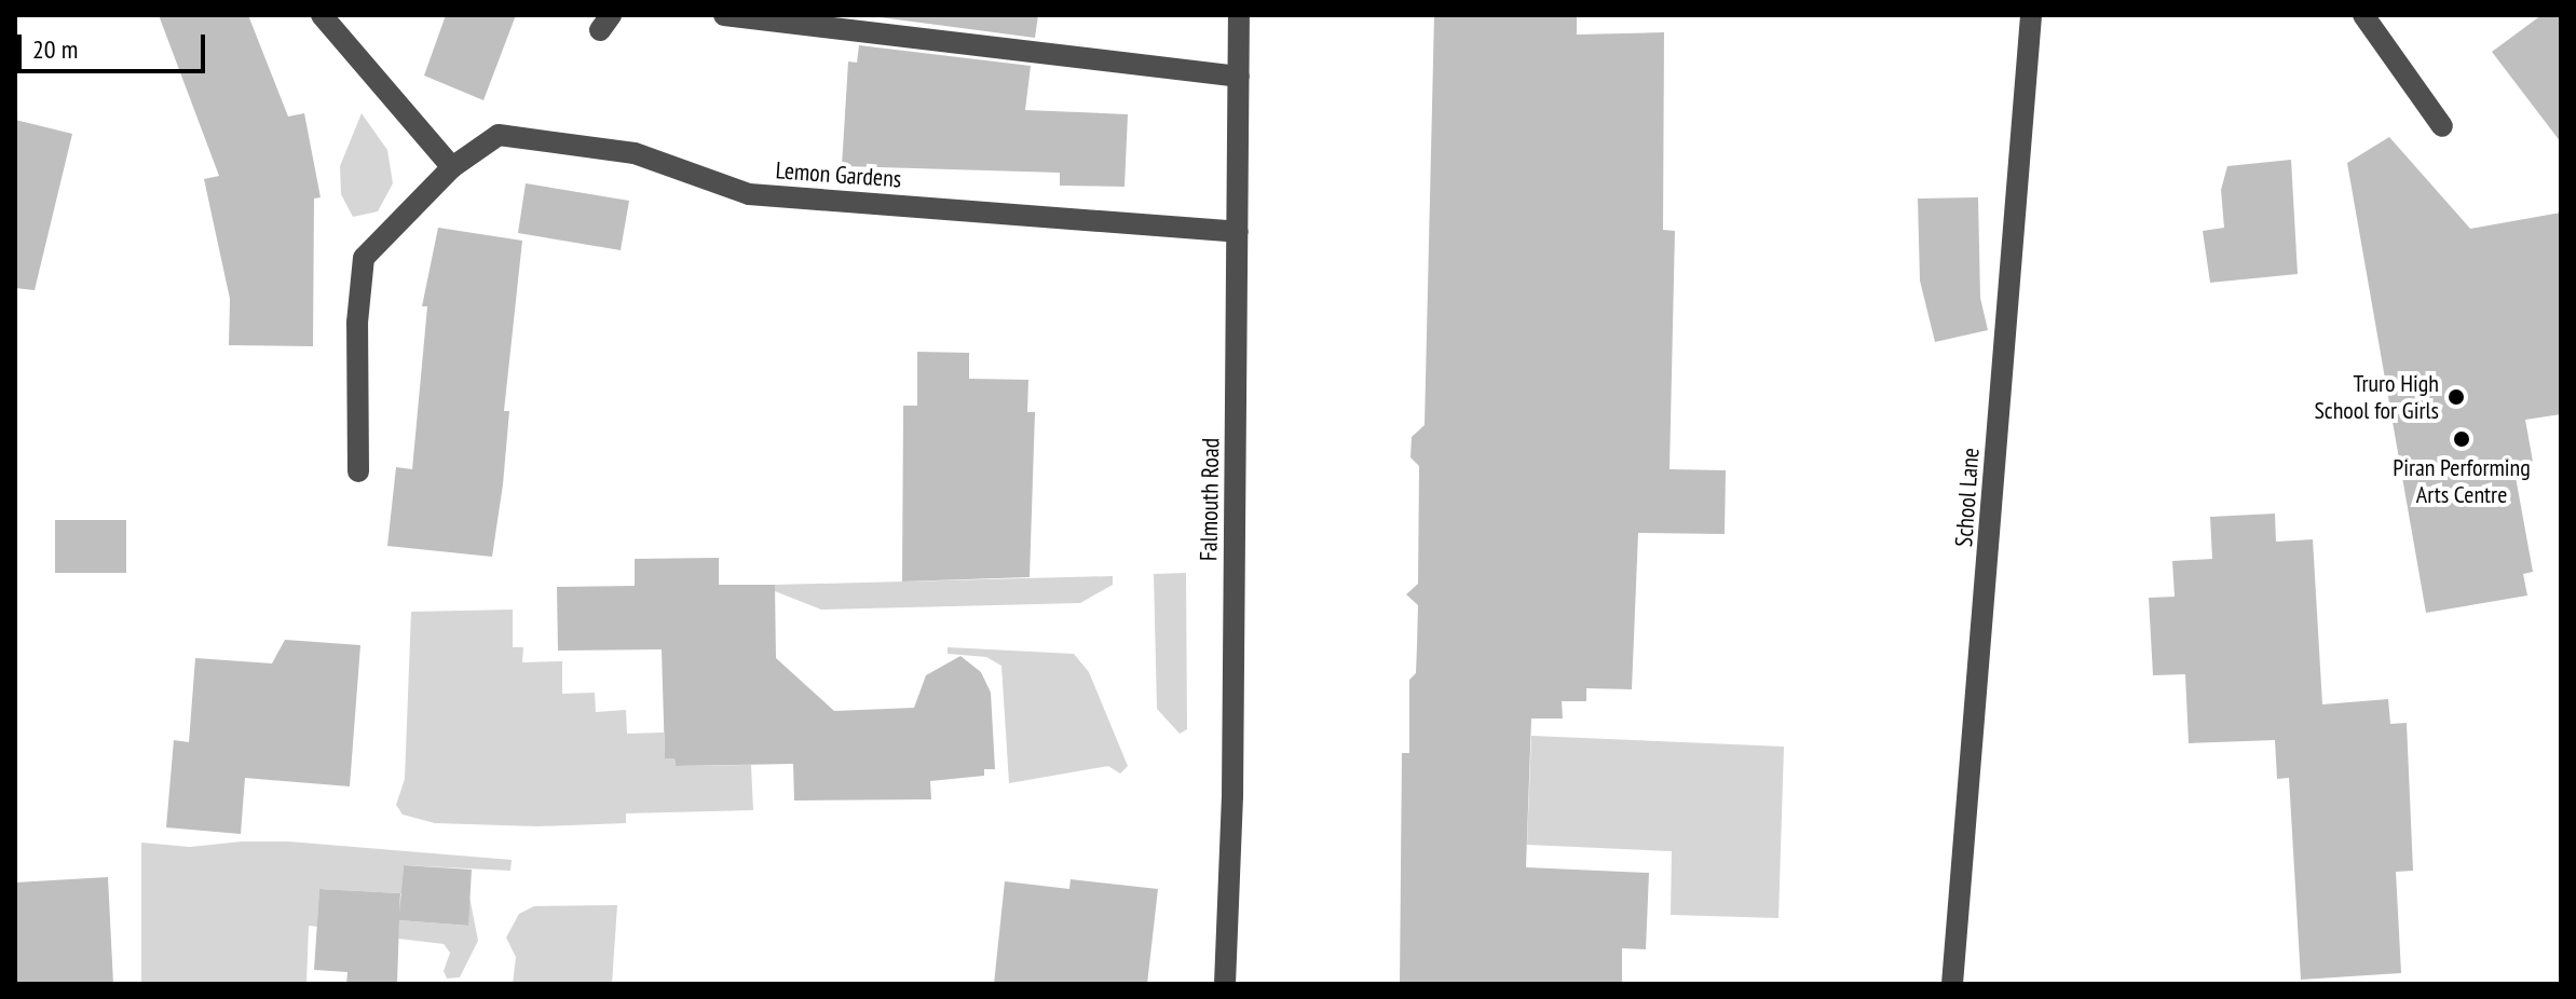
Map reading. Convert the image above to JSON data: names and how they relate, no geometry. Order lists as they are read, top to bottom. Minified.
{"streets":{"street":["Lemon Gardens","School Lane","Falmouth Road"]},"crossings":[["Lemon Gardens","Falmouth Road"]],"places":["Truro High School for Girls","Piran Performing Arts Centre"],"scale_bar":"20 m"}
